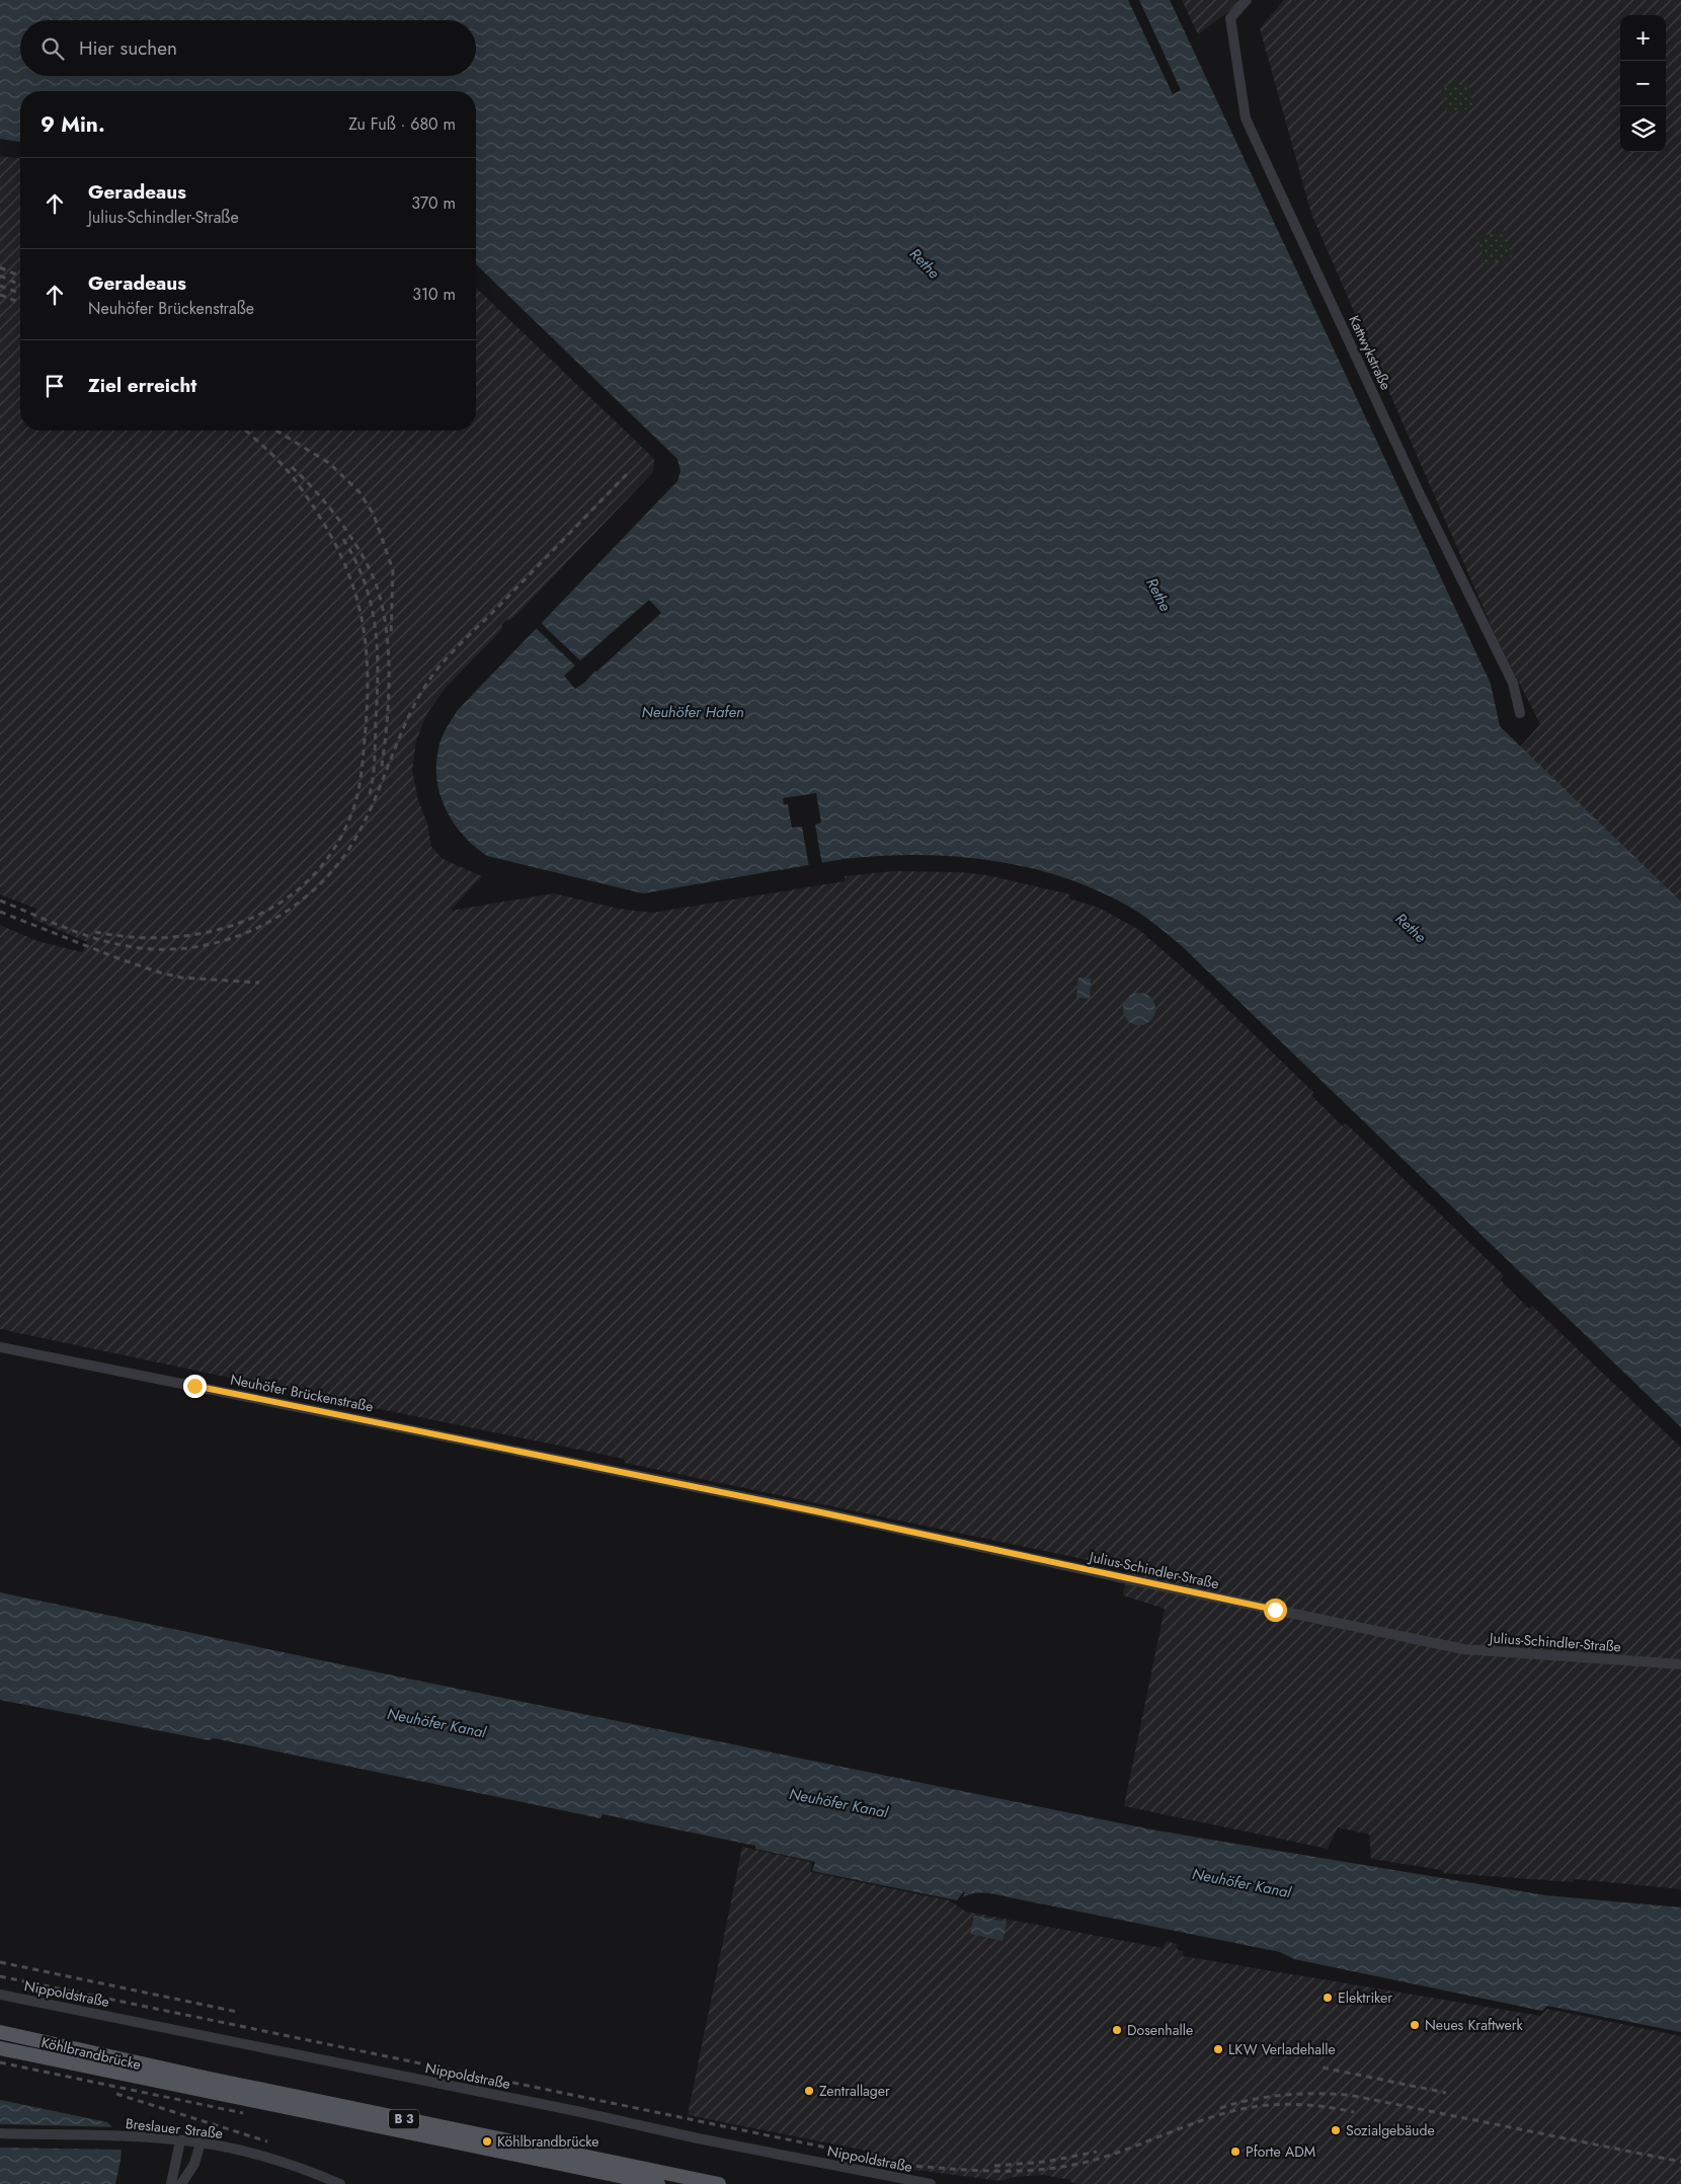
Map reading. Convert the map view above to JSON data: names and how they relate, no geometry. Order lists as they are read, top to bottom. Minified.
{"streets":{"main road":["Köhlbrandbrücke","B 3"],"street":["Kattwykstraße","Neuhöfer Brückenstraße","Julius-Schindler-Straße","Nippoldstraße","Breslauer Straße"]},"crossings":[["Neuhöfer Brückenstraße","Julius-Schindler-Straße"]],"water":["Rethe","Neuhöfer Hafen","Neuhöfer Kanal"],"places":["Elektriker","Neues Kraftwerk","Dosenhalle","LKW Verladehalle","Zentrallager","Sozialgebäude","Köhlbrandbrücke","Pforte ADM"],"page":{"map_buttons":["+","−"],"search":"Hier suchen","heading":["9 Min.","Zu Fuß · 680 m"],"list":[["Geradeaus","Julius-Schindler-Straße","370 m"],["Geradeaus","Neuhöfer Brückenstraße","310 m"],"Ziel erreicht"]}}
